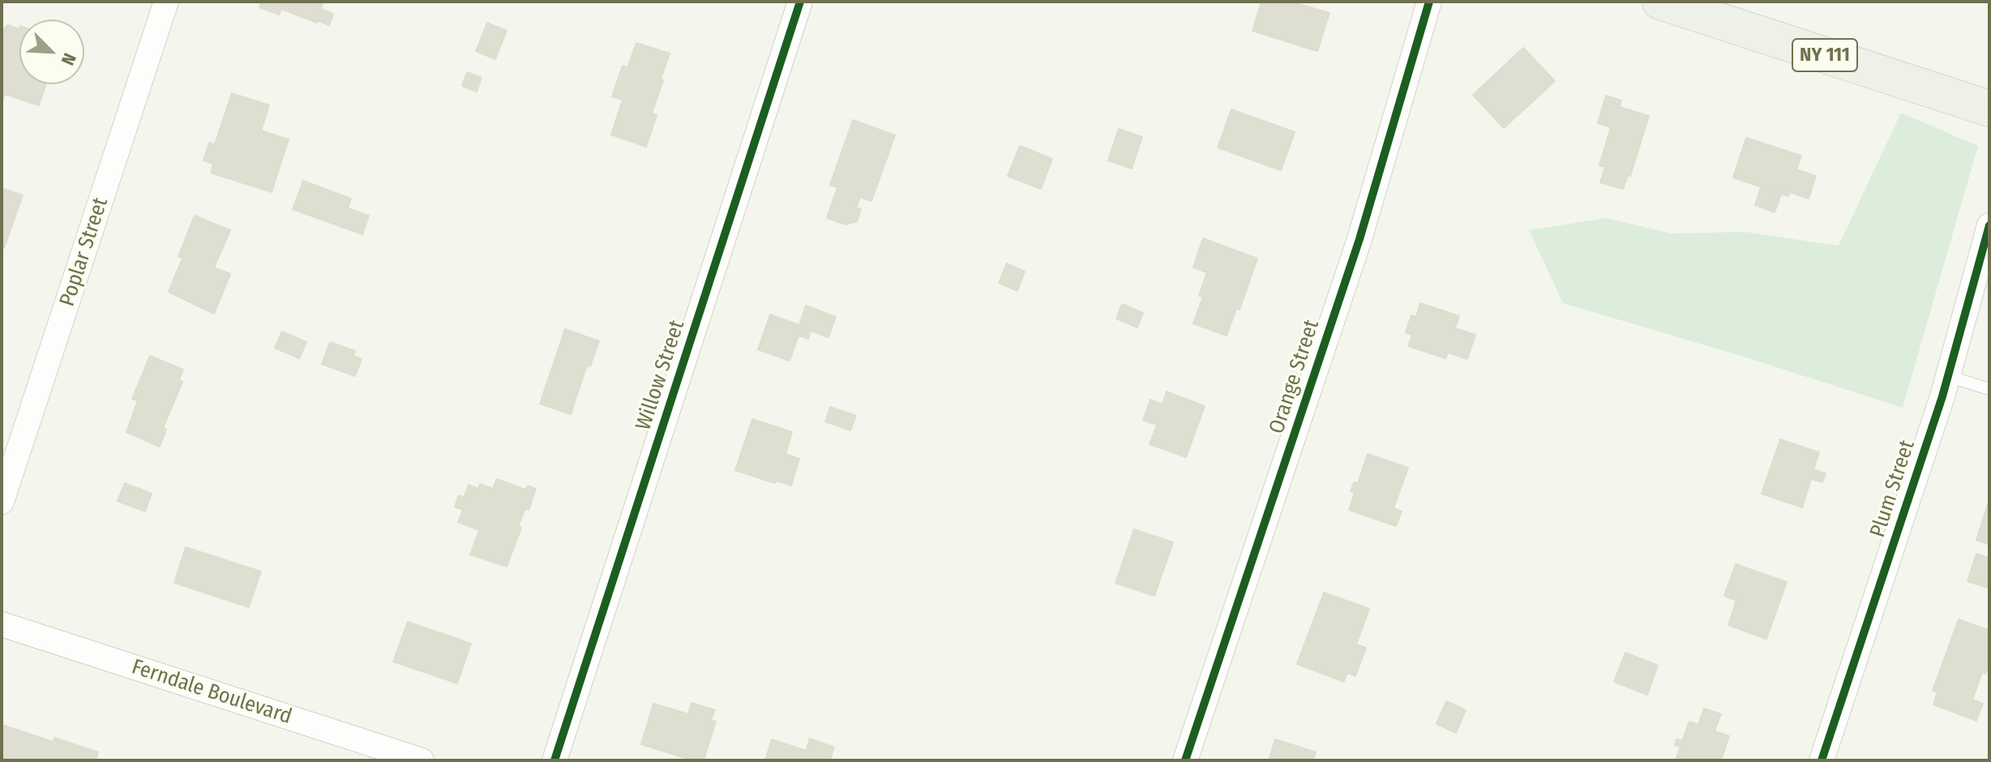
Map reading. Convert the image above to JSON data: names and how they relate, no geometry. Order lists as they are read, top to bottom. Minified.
{"streets":{"main road":["NY 111"],"street":["Poplar Street","Willow Street","Orange Street","Plum Street","Ferndale Boulevard"]},"north":"bottom right"}
